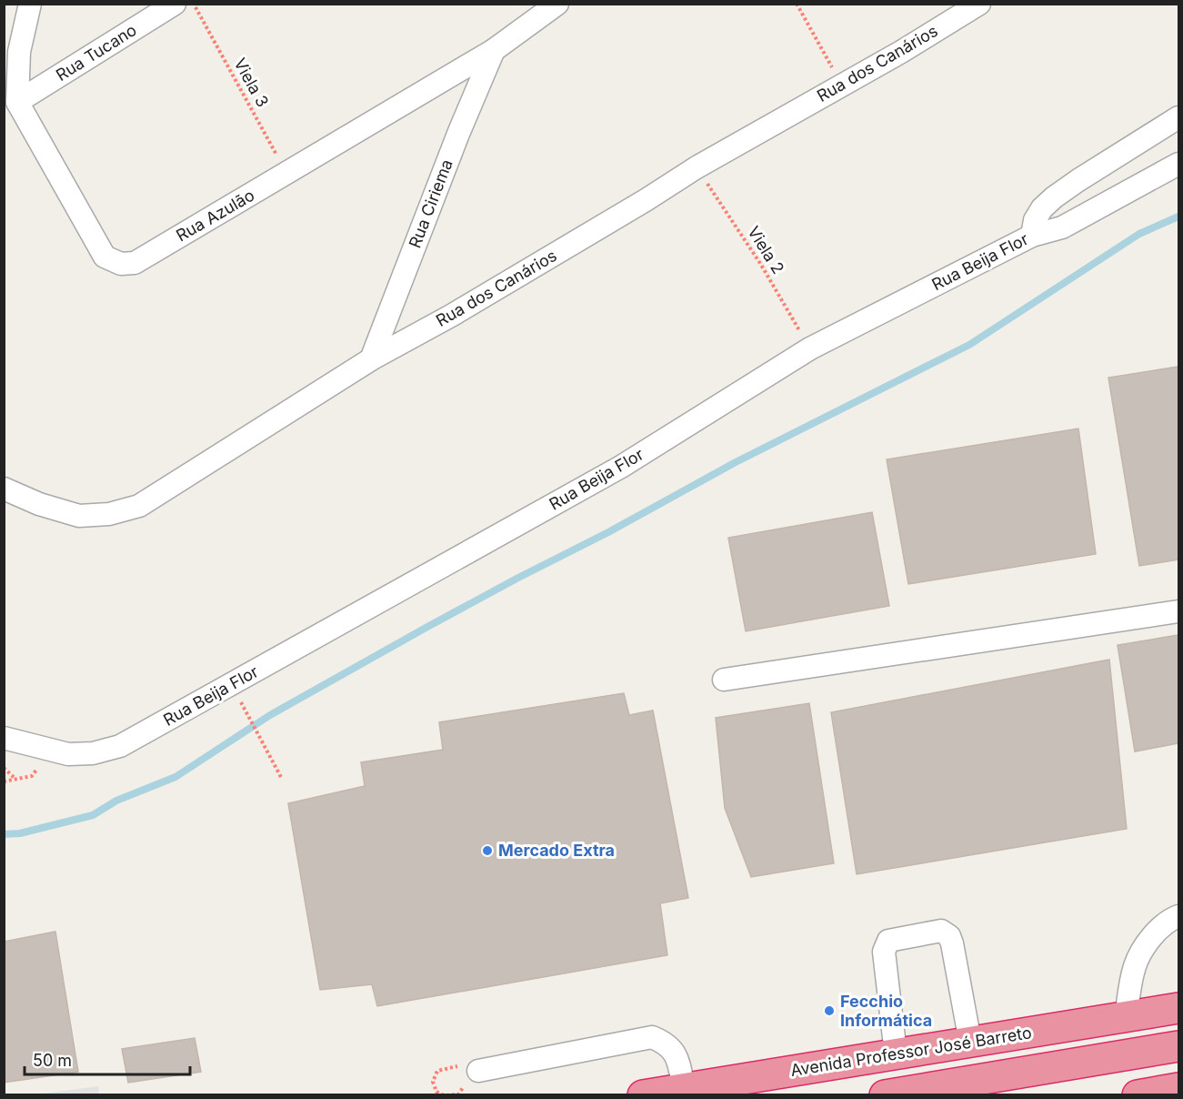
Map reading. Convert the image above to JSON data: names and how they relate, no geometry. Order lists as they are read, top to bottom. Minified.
{"streets":{"highway":["Avenida Professor José Barreto"],"street":["Rua Tucano","Rua dos Canários","Rua Ciriema","Rua Azulão","Rua Beija Flor"],"path":["Viela 3","Viela 2"]},"crossings":[["Rua Tucano","Rua Azulão"],["Rua dos Canários","Rua Ciriema"],["Rua dos Canários","Viela 2"],["Viela 3","Rua Azulão"],["Rua Ciriema","Rua Azulão"],["Viela 2","Rua Beija Flor"]],"places":["Mercado Extra","Fecchio Informática"],"scale_bar":"50 m"}
